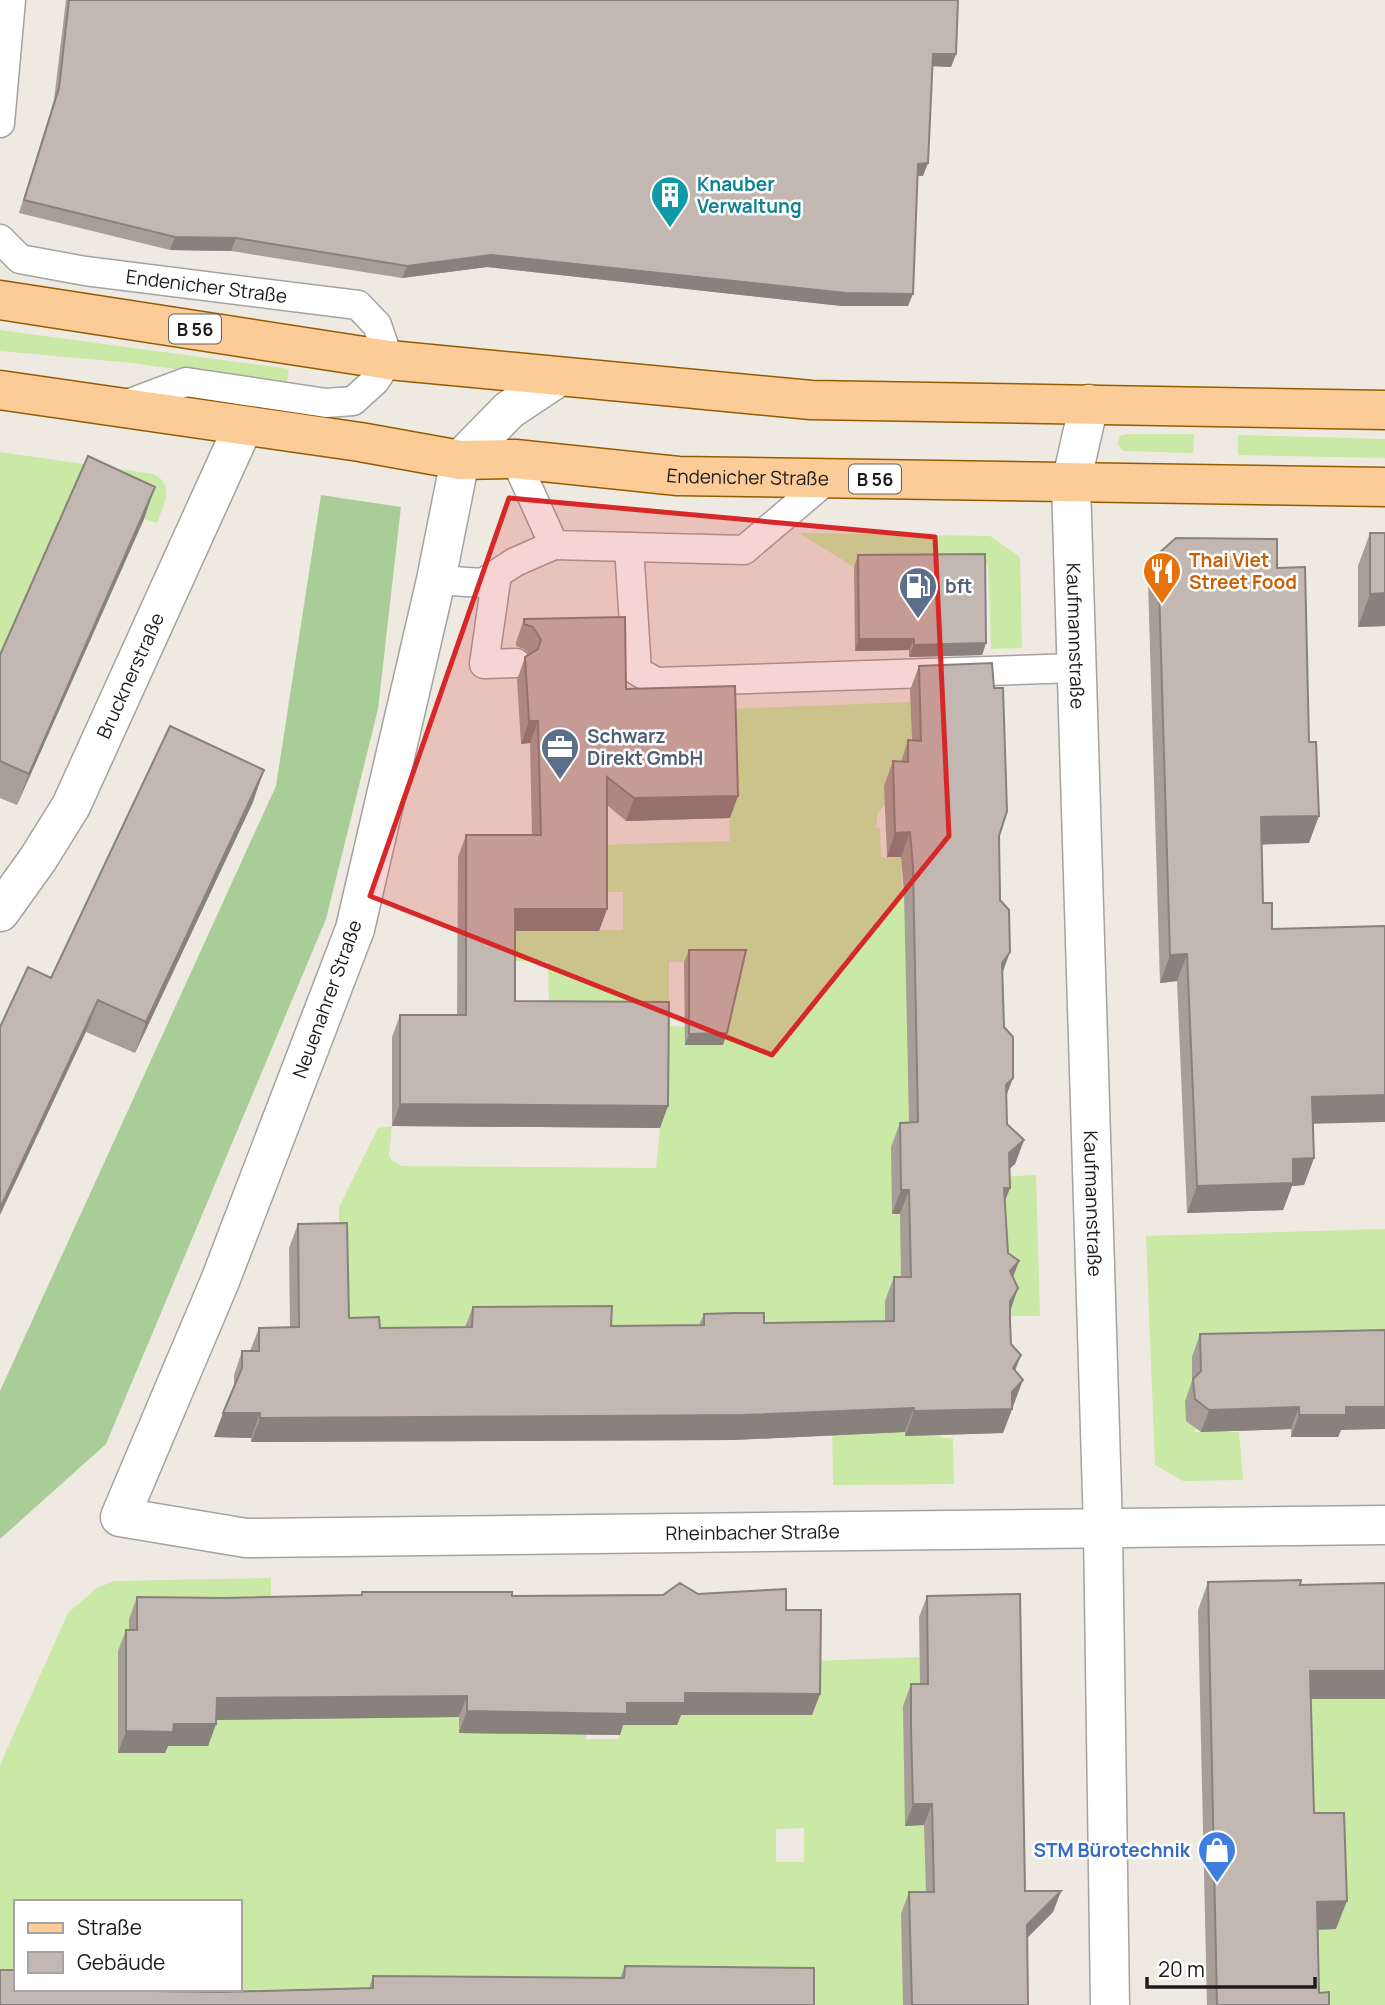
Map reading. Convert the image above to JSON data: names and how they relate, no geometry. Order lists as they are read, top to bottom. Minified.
{"streets":{"main road":["Endenicher Straße","B 56"],"street":["Kaufmannstraße","Brucknerstraße","Neuenahrer Straße","Rheinbacher Straße"]},"crossings":[["Endenicher Straße","B 56"],["Endenicher Straße","Kaufmannstraße"],["Endenicher Straße","Brucknerstraße"],["Endenicher Straße","Neuenahrer Straße"],["B 56","Kaufmannstraße"],["Kaufmannstraße","Rheinbacher Straße"],["Neuenahrer Straße","Rheinbacher Straße"]],"places":{"building":["Knauber Verwaltung"],"restaurant":["Thai Viet Street Food"],"fuel station":["bft"],"office":["Schwarz Direkt GmbH"],"shop":["STM Bürotechnik"]},"legend":["Straße","Gebäude"],"scale_bar":"20 m"}
